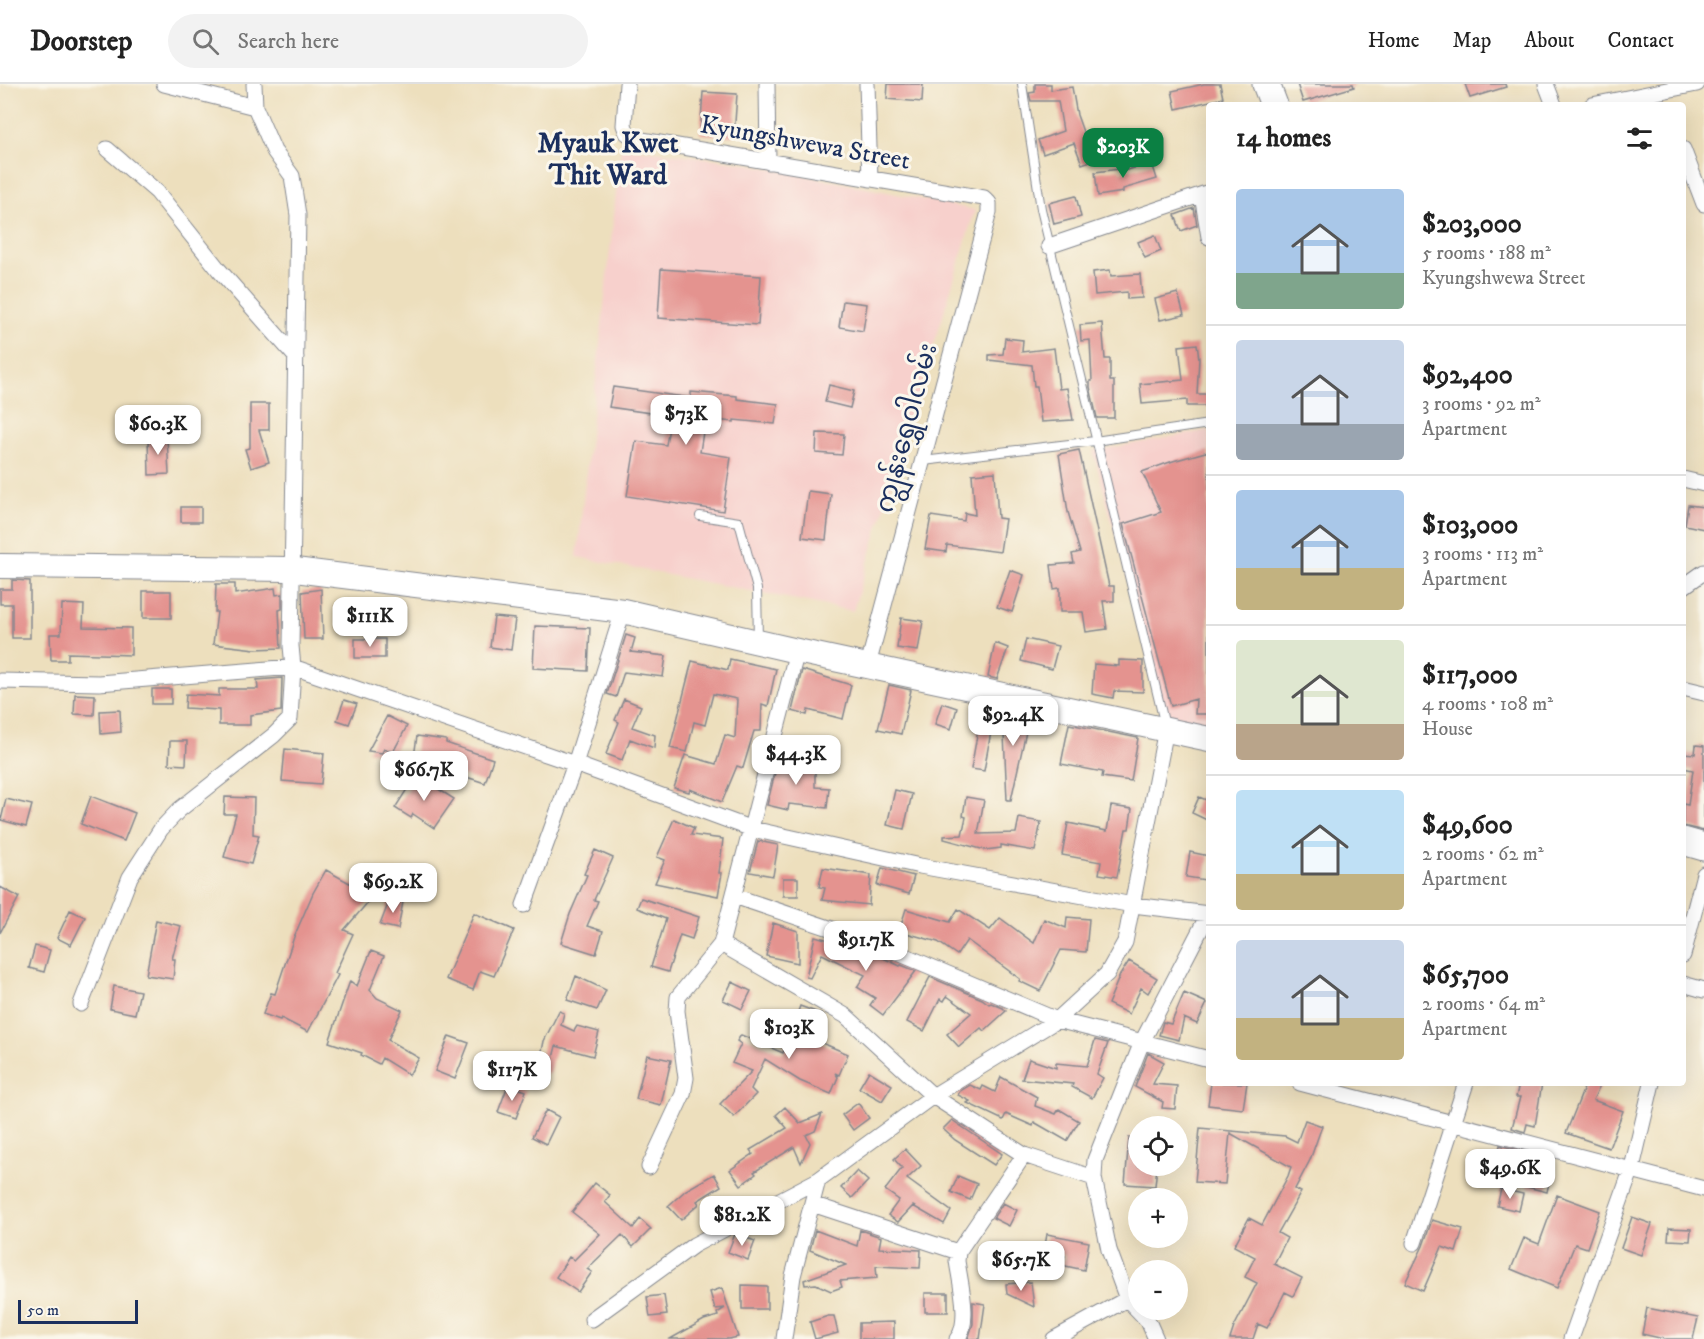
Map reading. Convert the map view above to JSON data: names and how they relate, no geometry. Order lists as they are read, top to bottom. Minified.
{"streets":{"street":["Kyungshwewa Street","ကျွန်းရွှေဝါလမ်း"]},"crossings":[["Kyungshwewa Street","ကျွန်းရွှေဝါလမ်း"]],"districts":["Myauk Kwet Thit Ward"],"scale_bar":"50 m","page":{"header":"Doorstep","search":"Search here","nav":["Home","Map","About","Contact"],"heading":"14 homes","price":["$203K","$73K","$60.3K","$111K","$92.4K","$44.3K","$66.7K","$69.2K","$91.7K","$103K","$117K","$49.6K","$81.2K","$65.7K"],"list":[{"name":"$203,000","note":"5 rooms · 188 m² · Kyungshwewa Street"},{"name":"$92,400","note":"3 rooms · 92 m² · Apartment"},{"name":"$103,000","note":"3 rooms · 113 m² · Apartment"},{"name":"$117,000","note":"4 rooms · 108 m² · House"},{"name":"$49,600","note":"2 rooms · 62 m² · Apartment"},{"name":"$65,700","note":"2 rooms · 64 m² · Apartment"}],"map_buttons":["+","−"],"scale":"50 m"}}
